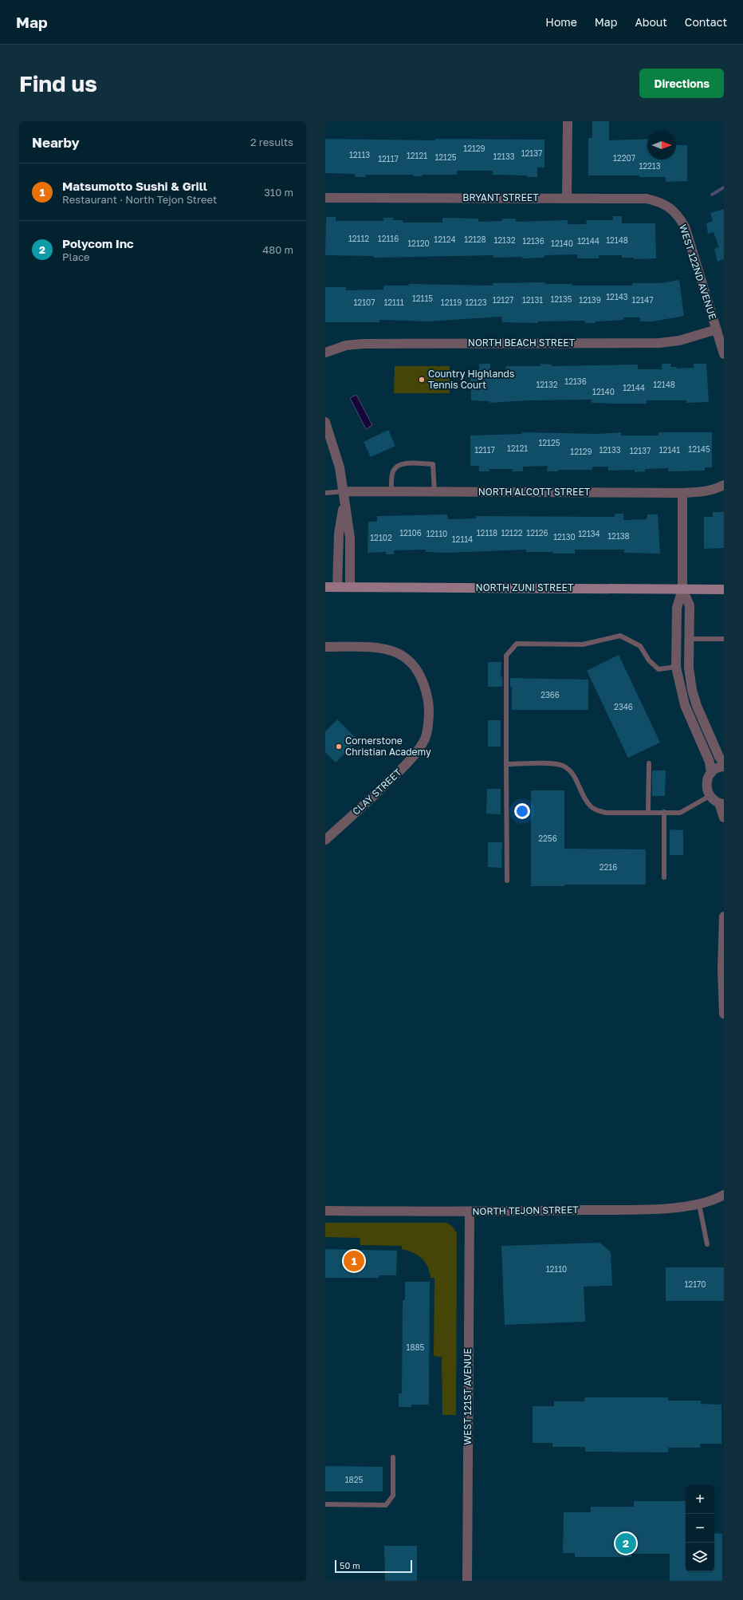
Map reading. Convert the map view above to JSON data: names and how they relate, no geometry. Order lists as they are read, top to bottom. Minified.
{"streets":{"street":["BRYANT STREET","WEST 122ND AVENUE","NORTH BEACH STREET","NORTH ALCOTT STREET","NORTH ZUNI STREET","CLAY STREET","NORTH TEJON STREET","WEST 121ST AVENUE"]},"crossings":[["BRYANT STREET","WEST 122ND AVENUE"],["WEST 122ND AVENUE","NORTH BEACH STREET"],["NORTH TEJON STREET","WEST 121ST AVENUE"]],"places":["Country Highlands Tennis Court","Cornerstone Christian Academy"],"house_numbers":["12129","12137","12113","12121","12133","12125","12207","12117","12213","12112","12116","12124","12128","12132","12148","12136","12144","12120","12140","12143","12115","12135","12127","12131","12139","12147","12107","12111","12119","12123","12136","12132","12148","12144","12140","12125","12121","12145","12117","12133","12141","12137","12129","12106","12118","12122","12126","12110","12134","12138","12130","12102","12114","2366","2346","2256","2216","12110","12170","1885","1825"],"scale_bar":"50 m","north":"right","page":{"header":"Map","nav":["Home","Map","About","Contact"],"buttons":"Directions","title":"Find us","heading":["Nearby","2 results"],"list":[{"mark":"1","name":"Matsumotto Sushi & Grill","note":"Restaurant · North Tejon Street","value":"310 m"},{"mark":"2","name":"Polycom Inc","note":"Place","value":"480 m"}],"pins":["1","2"],"map_buttons":["+","−"],"scale":"50 m"}}
